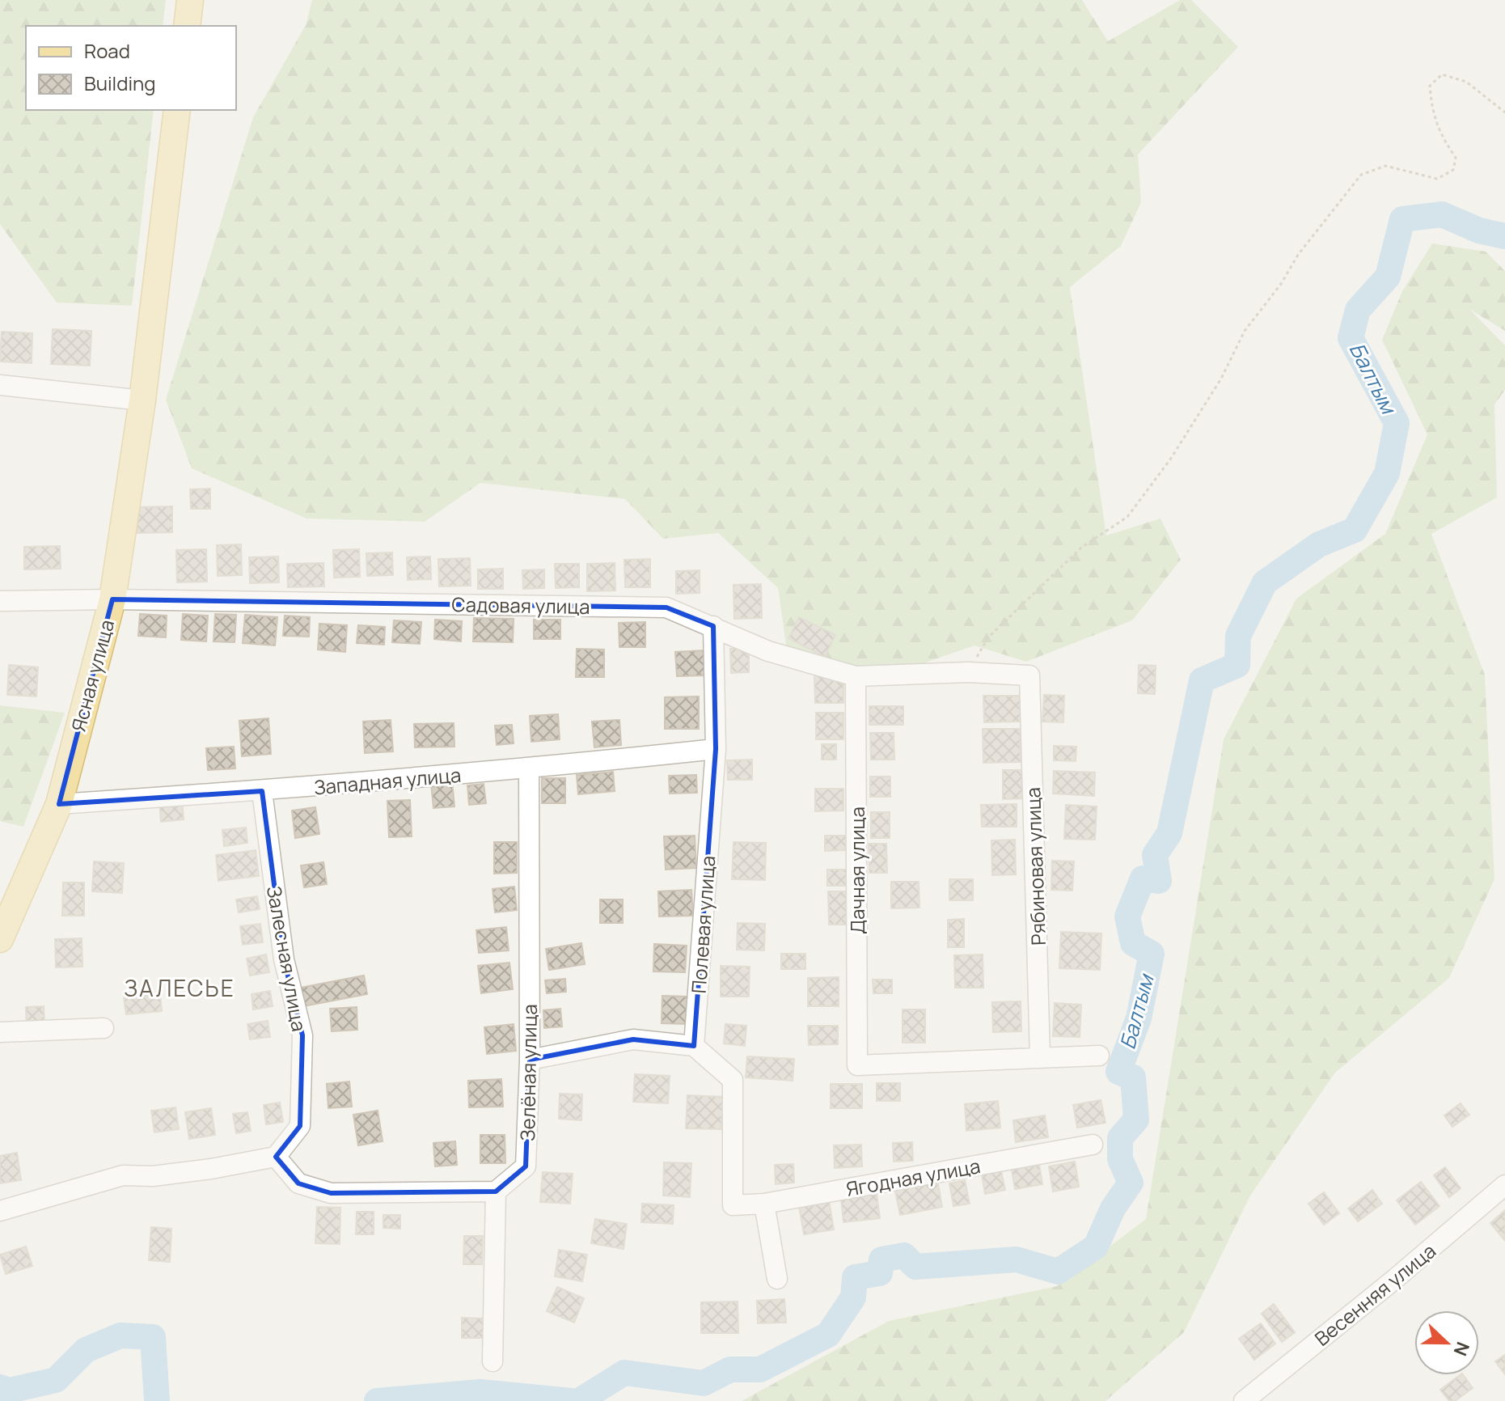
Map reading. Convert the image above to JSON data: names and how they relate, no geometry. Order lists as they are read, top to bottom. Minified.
{"streets":{"main road":["Ясная улица"],"street":["Садовая улица","Западная улица","Рябиновая улица","Дачная улица","Полевая улица","Залесная улица","Зелёная улица","Ягодная улица","Весенняя улица"]},"crossings":[["Садовая улица","Ясная улица"],["Садовая улица","Рябиновая улица"],["Садовая улица","Дачная улица"],["Садовая улица","Полевая улица"],["Ясная улица","Западная улица"],["Западная улица","Полевая улица"],["Западная улица","Залесная улица"],["Западная улица","Зелёная улица"],["Рябиновая улица","Дачная улица"],["Полевая улица","Ягодная улица"]],"districts":["ЗАЛЕСЬЕ"],"water":["Балтым"],"legend":["Road","Building"],"north":"right"}
